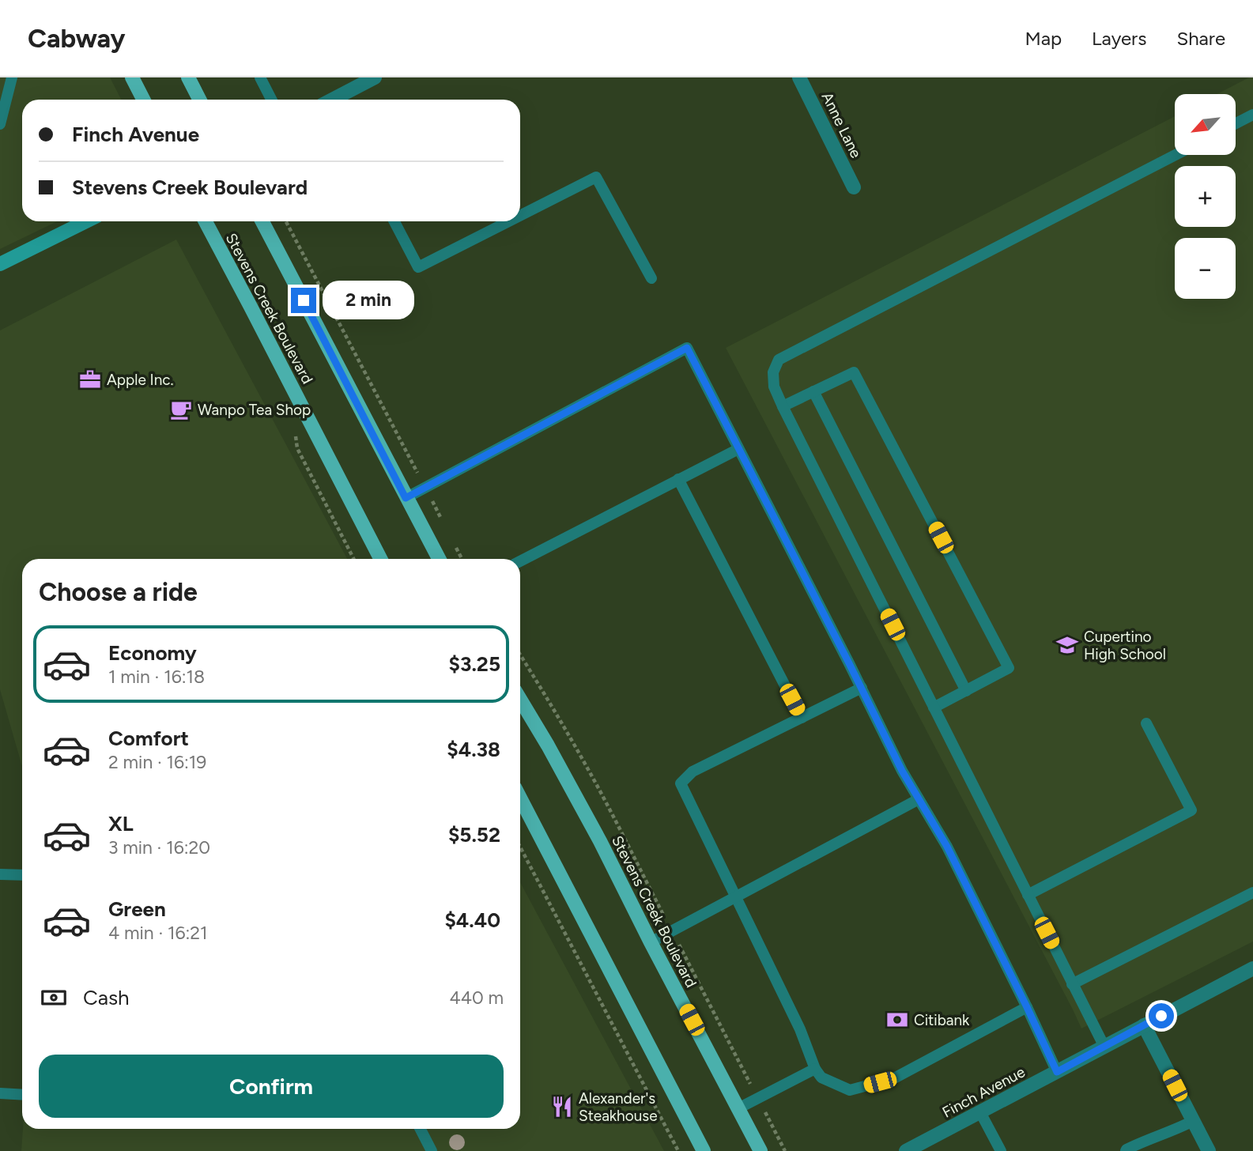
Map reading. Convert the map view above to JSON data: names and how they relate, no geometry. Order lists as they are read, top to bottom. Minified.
{"streets":{"main road":["Stevens Creek Boulevard"],"street":["Anne Lane","Finch Avenue"]},"places":{"office":["Apple Inc."],"cafe":["Wanpo Tea Shop"],"school or university":["Cupertino High School"],"bank":["Citibank"],"restaurant":["Alexander's Steakhouse"]},"north":"bottom left","page":{"header":"Cabway","nav":["Map","Layers","Share"],"map_buttons":["+","−"],"banner":["Finch Avenue","Stevens Creek Boulevard"],"bubble":"2 min","heading":"Choose a ride","list":[{"name":"Economy","note":"1 min · 16:18","value":"$3.25"},{"name":"Comfort","note":"2 min · 16:19","value":"$4.38"},{"name":"XL","note":"3 min · 16:20","value":"$5.52"},{"name":"Green","note":"4 min · 16:21","value":"$4.40"}],"pay":["Cash","440 m"],"buttons":"Confirm"}}
